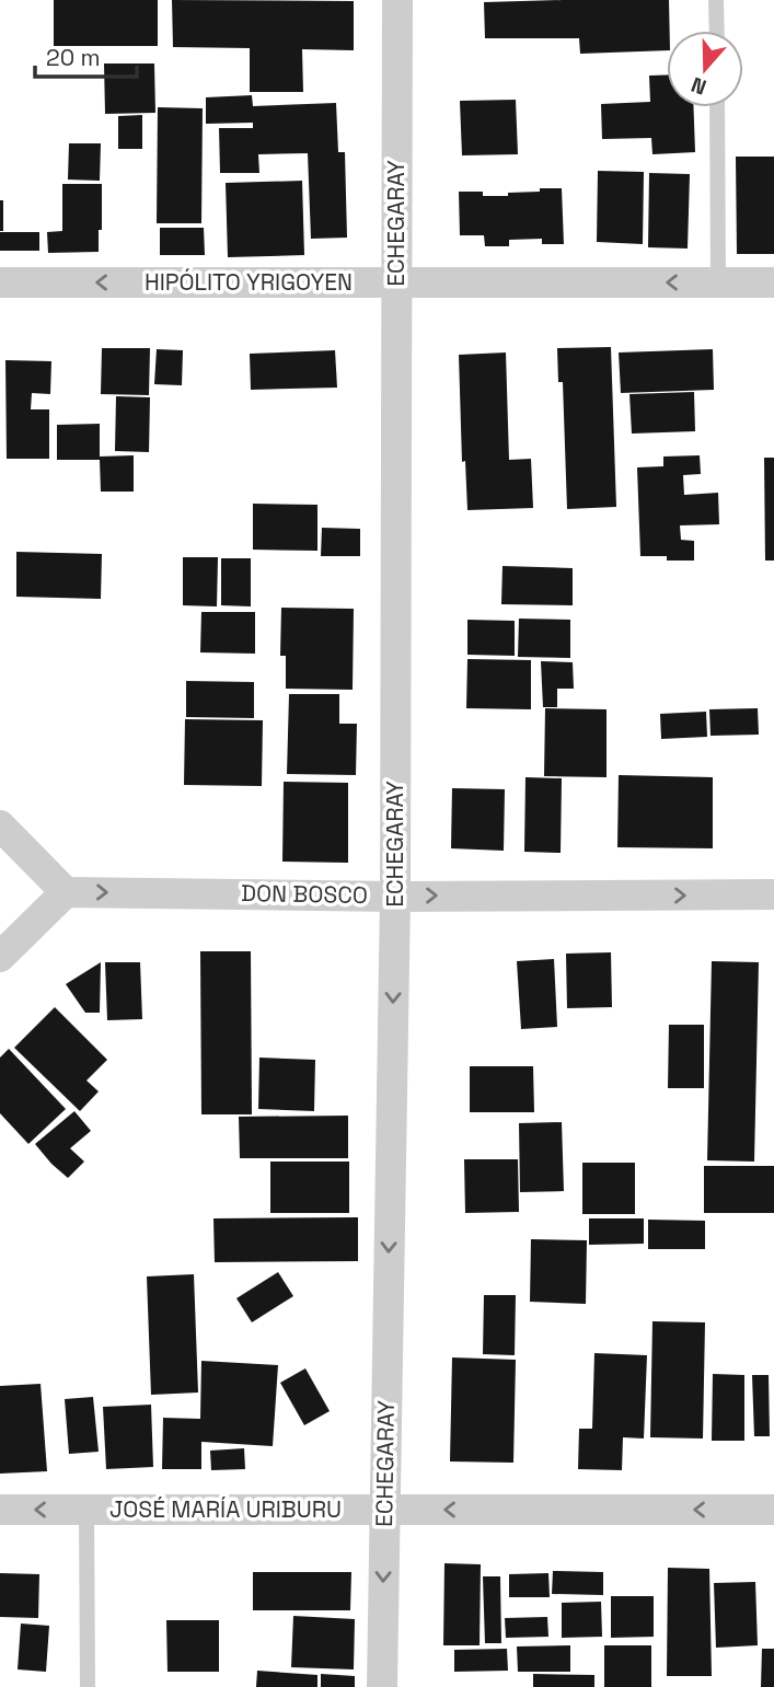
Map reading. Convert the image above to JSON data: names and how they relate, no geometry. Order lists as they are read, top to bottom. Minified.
{"streets":{"street":["ECHEGARAY","HIPÓLITO YRIGOYEN","DON BOSCO","JOSÉ MARÍA URIBURU"]},"crossings":[["ECHEGARAY","HIPÓLITO YRIGOYEN"],["ECHEGARAY","DON BOSCO"],["ECHEGARAY","JOSÉ MARÍA URIBURU"]],"one_way":["ECHEGARAY","HIPÓLITO YRIGOYEN","DON BOSCO","JOSÉ MARÍA URIBURU"],"scale_bar":"20 m","north":"bottom"}
